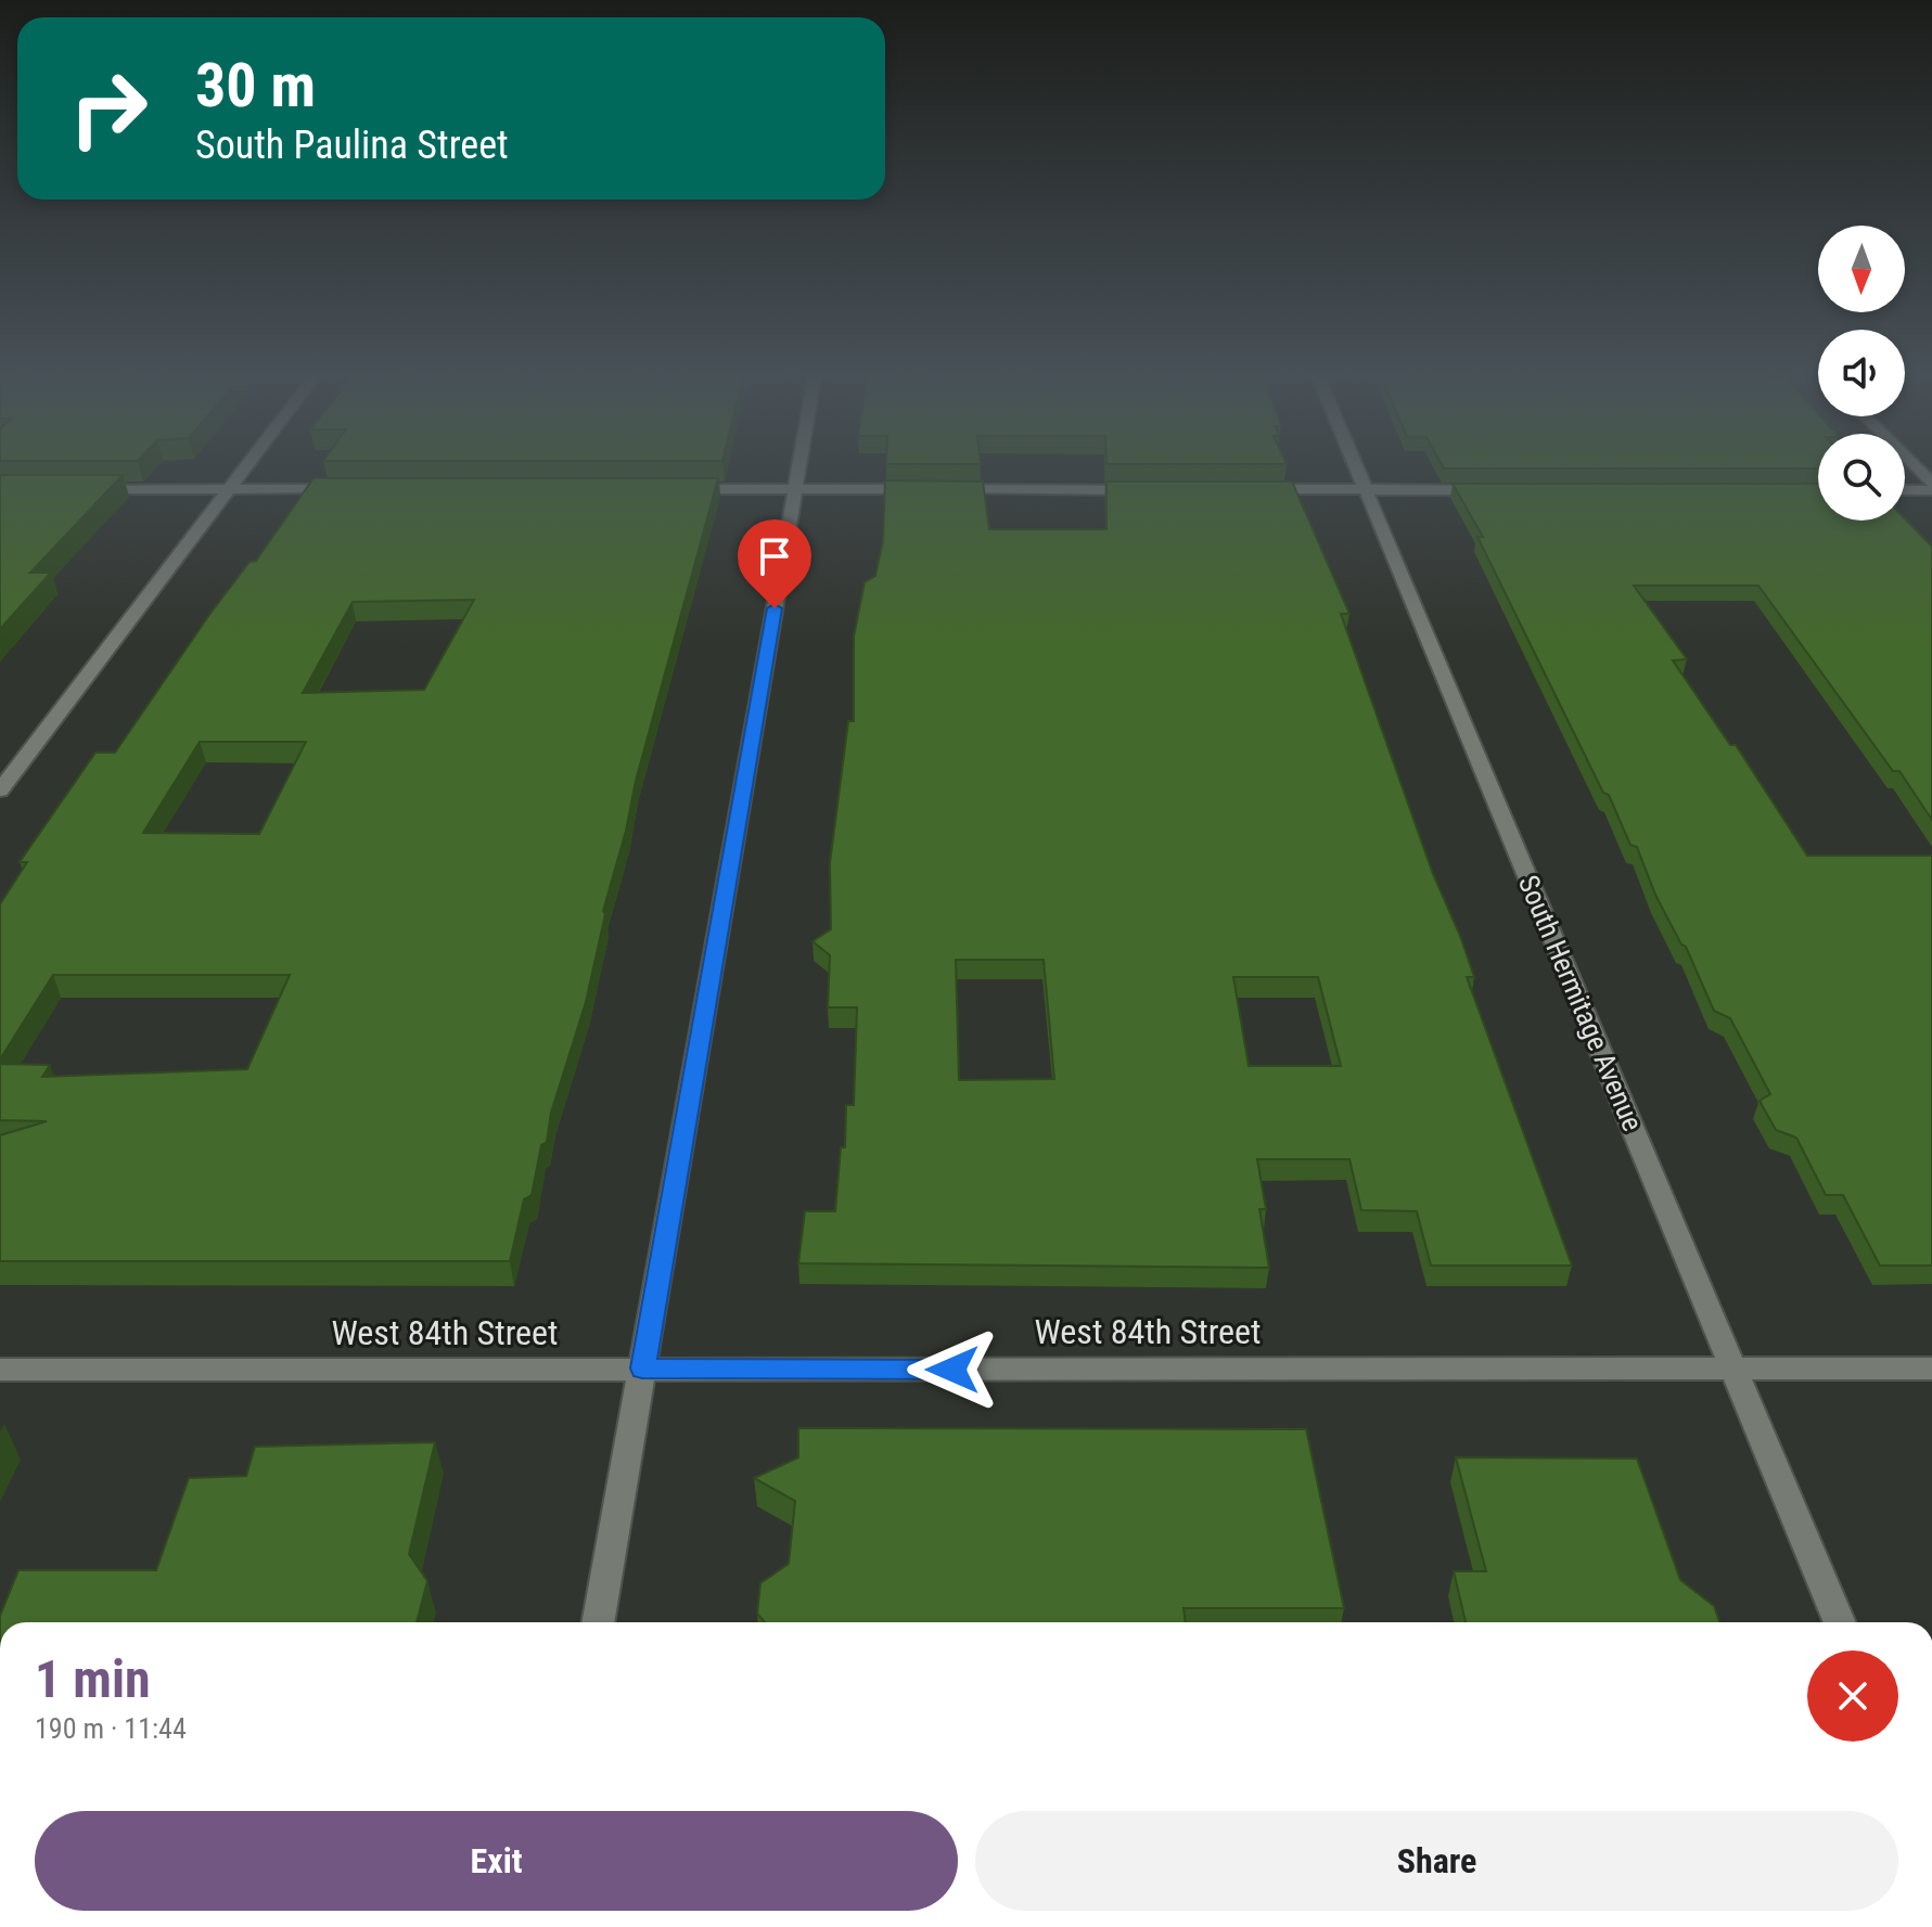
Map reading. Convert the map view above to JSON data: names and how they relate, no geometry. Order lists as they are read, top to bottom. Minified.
{"streets":{"street":["South Hermitage Avenue","West 84th Street"]},"crossings":[["South Hermitage Avenue","West 84th Street"]],"north":"bottom","page":{"turn":["30 m","South Paulina Street"],"heading":["1 min","190 m · 11:44"],"buttons":["Exit","Share"]}}
